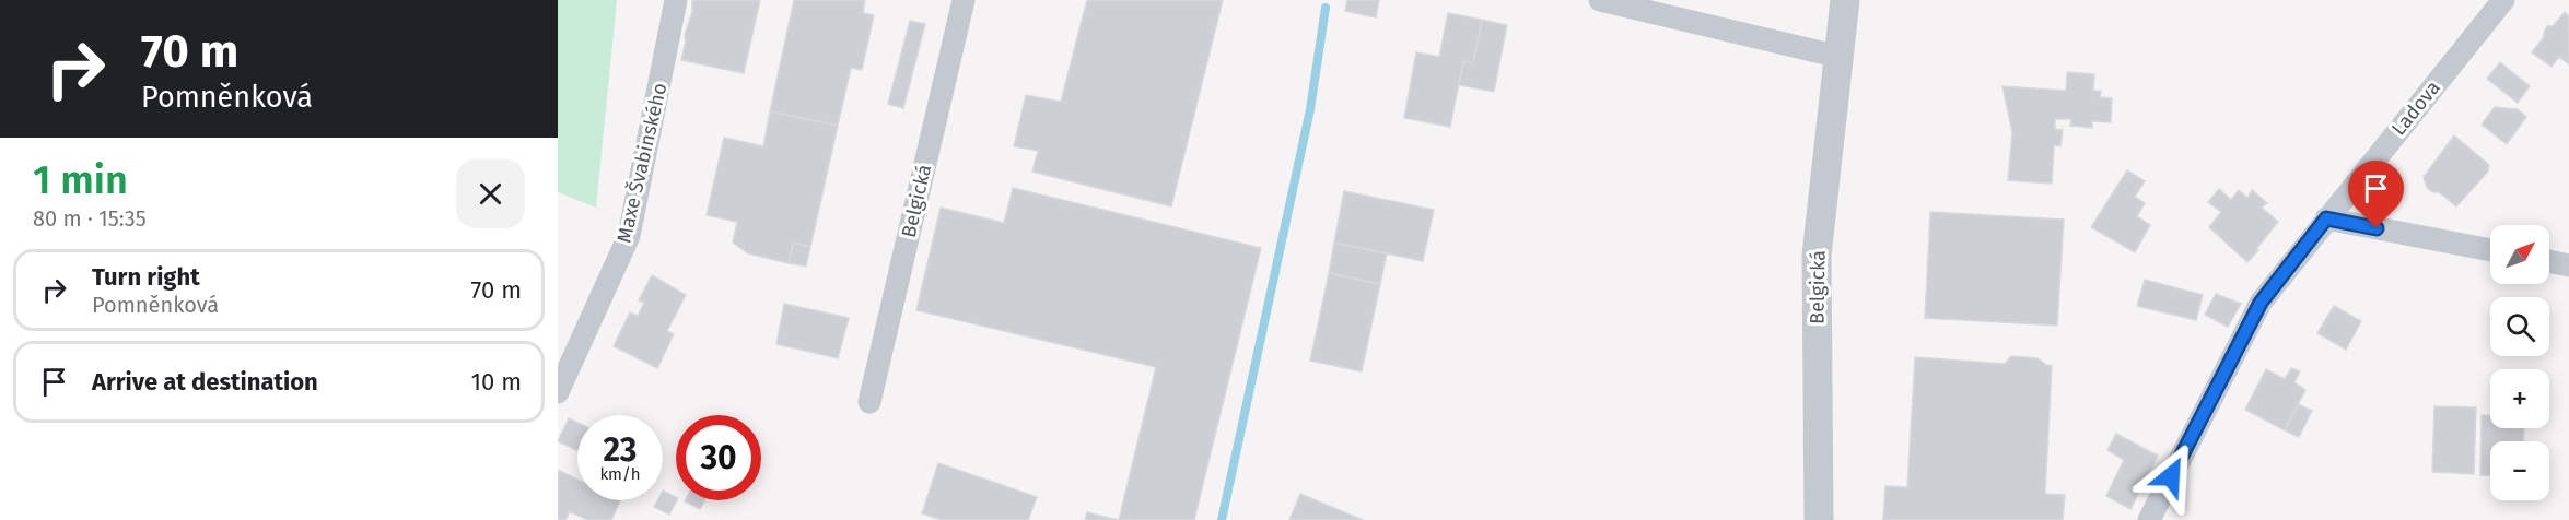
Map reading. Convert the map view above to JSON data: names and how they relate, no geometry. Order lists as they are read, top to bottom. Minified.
{"streets":{"street":["Ladova","Maxe Švabinského","Belgická"]},"north":"top right","page":{"turn":["70 m","Pomněnková"],"heading":["1 min","80 m · 15:35"],"map_buttons":["+","−"],"list":[{"name":"Turn right","note":"Pomněnková","value":"70 m"},{"name":"Arrive at destination","value":"10 m"}],"speed":"23 km/h","limit":"30"}}
